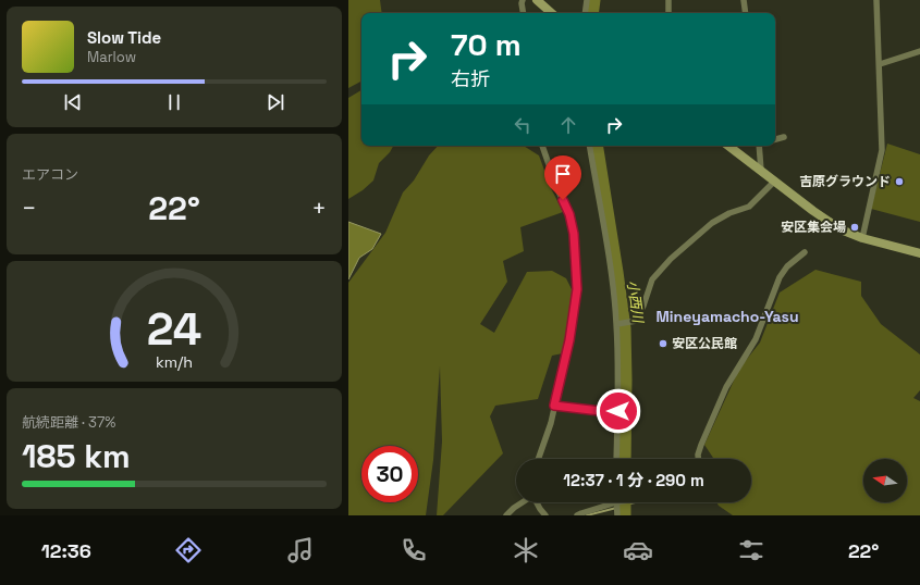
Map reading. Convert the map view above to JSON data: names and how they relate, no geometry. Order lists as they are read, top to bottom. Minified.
{"districts":["Mineyamacho-Yasu"],"water":["小西川"],"places":["吉原グラウンド","安区集会場","安区公民館"],"north":"left","page":{"turn":["70 m","右折"],"song":["Slow Tide","Marlow"],"tile":["エアコン",["航続距離 · 37%","185 km"]],"heat":["−","22°","+"],"limit":"30","trip":"12:37 · 1 分 · 290 m","tabs":["12:36","22°"],"gauge":["24","km/h"]}}
